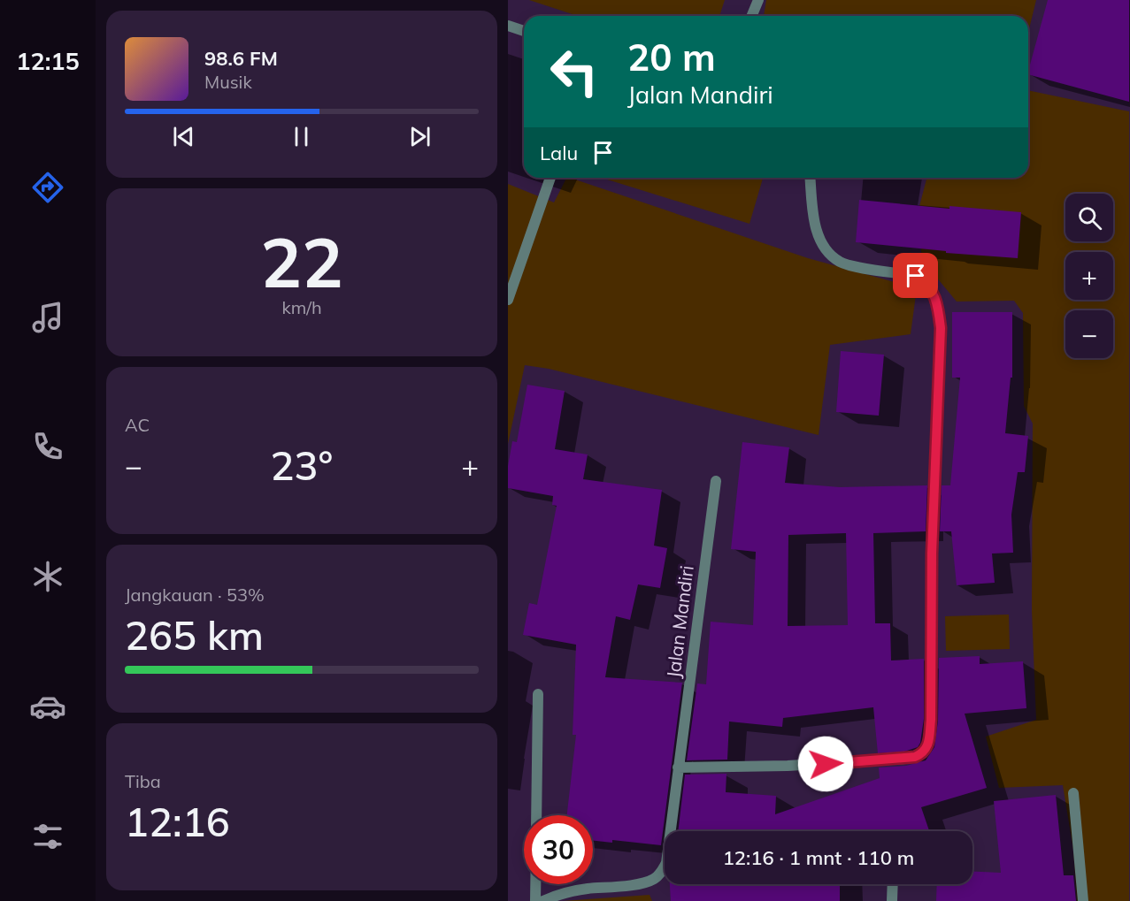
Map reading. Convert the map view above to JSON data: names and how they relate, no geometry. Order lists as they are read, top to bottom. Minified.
{"streets":{"street":["Jalan Mandiri"]},"page":{"tabs":"12:15","turn":["20 m","Jalan Mandiri"],"song":["98.6 FM","Musik"],"then":"Lalu","tile":[["22","km/h"],"AC",["Jangkauan · 53%","265 km"],["Tiba","12:16"]],"map_buttons":["+","−"],"heat":["−","23°","+"],"limit":"30","trip":"12:16 · 1 mnt · 110 m"}}
